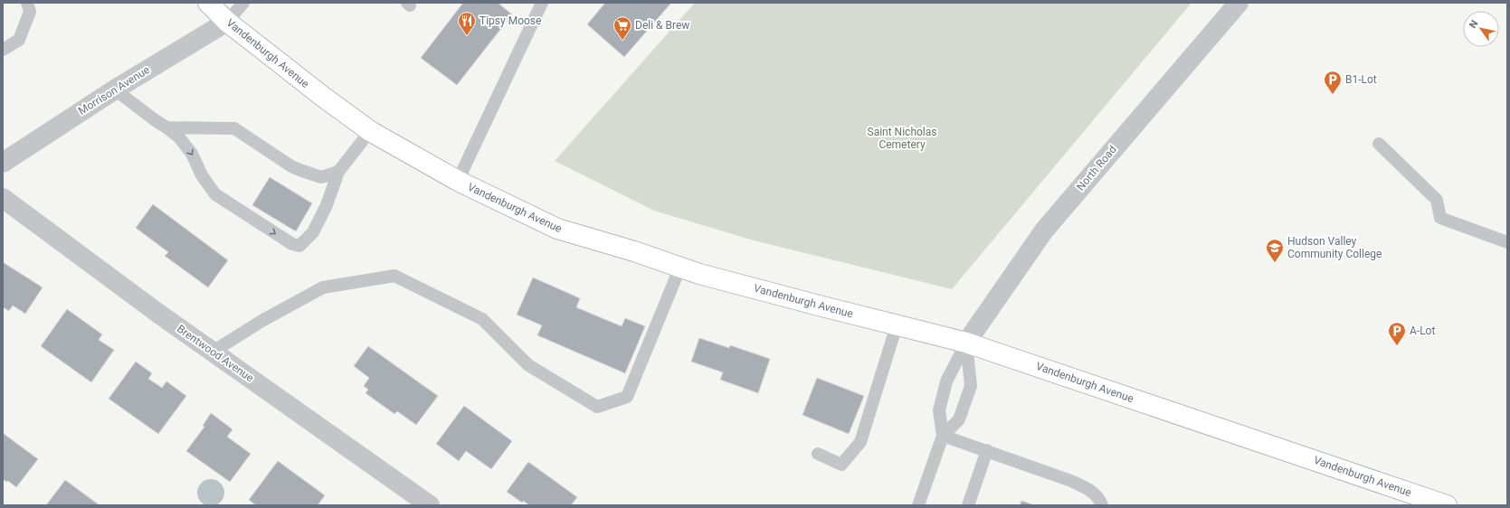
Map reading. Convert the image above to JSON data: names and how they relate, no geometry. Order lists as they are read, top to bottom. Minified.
{"streets":{"main road":["Vandenburgh Avenue"],"street":["Morrison Avenue","North Road","Brentwood Avenue"]},"crossings":[["Vandenburgh Avenue","Morrison Avenue"],["Vandenburgh Avenue","North Road"]],"parks":["Saint Nicholas Cemetery"],"places":{"restaurant":["Tipsy Moose"],"supermarket":["Deli & Brew"],"parking":["B1-Lot","A-Lot"],"school or university":["Hudson Valley Community College"]},"north":"top left"}
